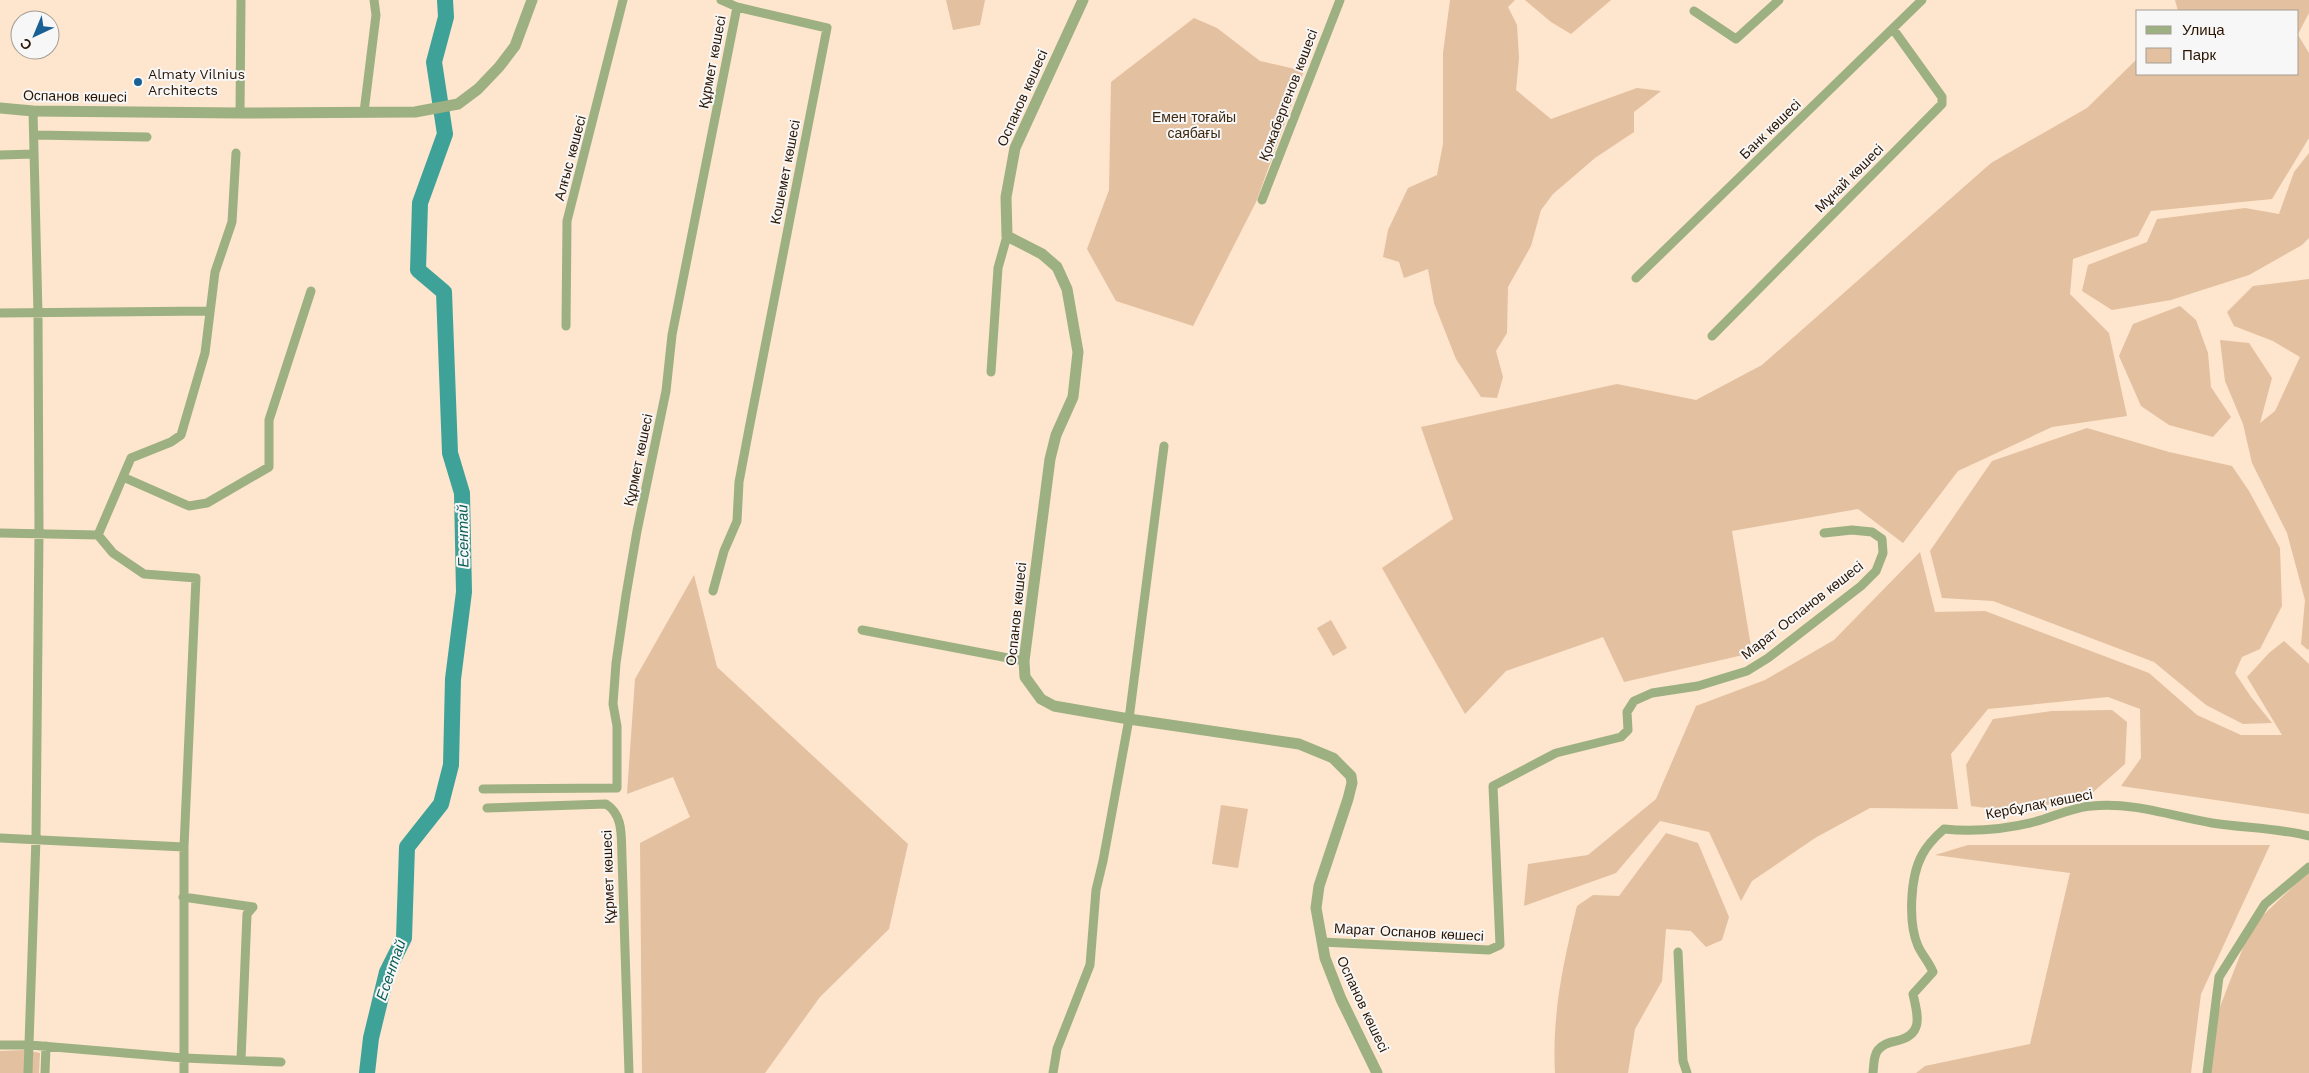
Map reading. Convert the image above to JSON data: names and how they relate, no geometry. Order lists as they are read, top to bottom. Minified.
{"streets":{"street":["Құрмет көшесі","Қожабергенов көшесі","Оспанов көшесі","Банк көшесі","Алғыс көшесі","Кошемет көшесі","Мұнай көшесі","Марат Оспанов көшесі","Кербұлақ көшесі"]},"crossings":[["Құрмет көшесі","Кошемет көшесі"],["Оспанов көшесі","Марат Оспанов көшесі"],["Банк көшесі","Мұнай көшесі"]],"water":["Есентай"],"parks":["Емен тоғайы саябағы"],"places":["Almaty Vilnius Architects"],"legend":["Улица","Парк"],"north":"bottom left"}
